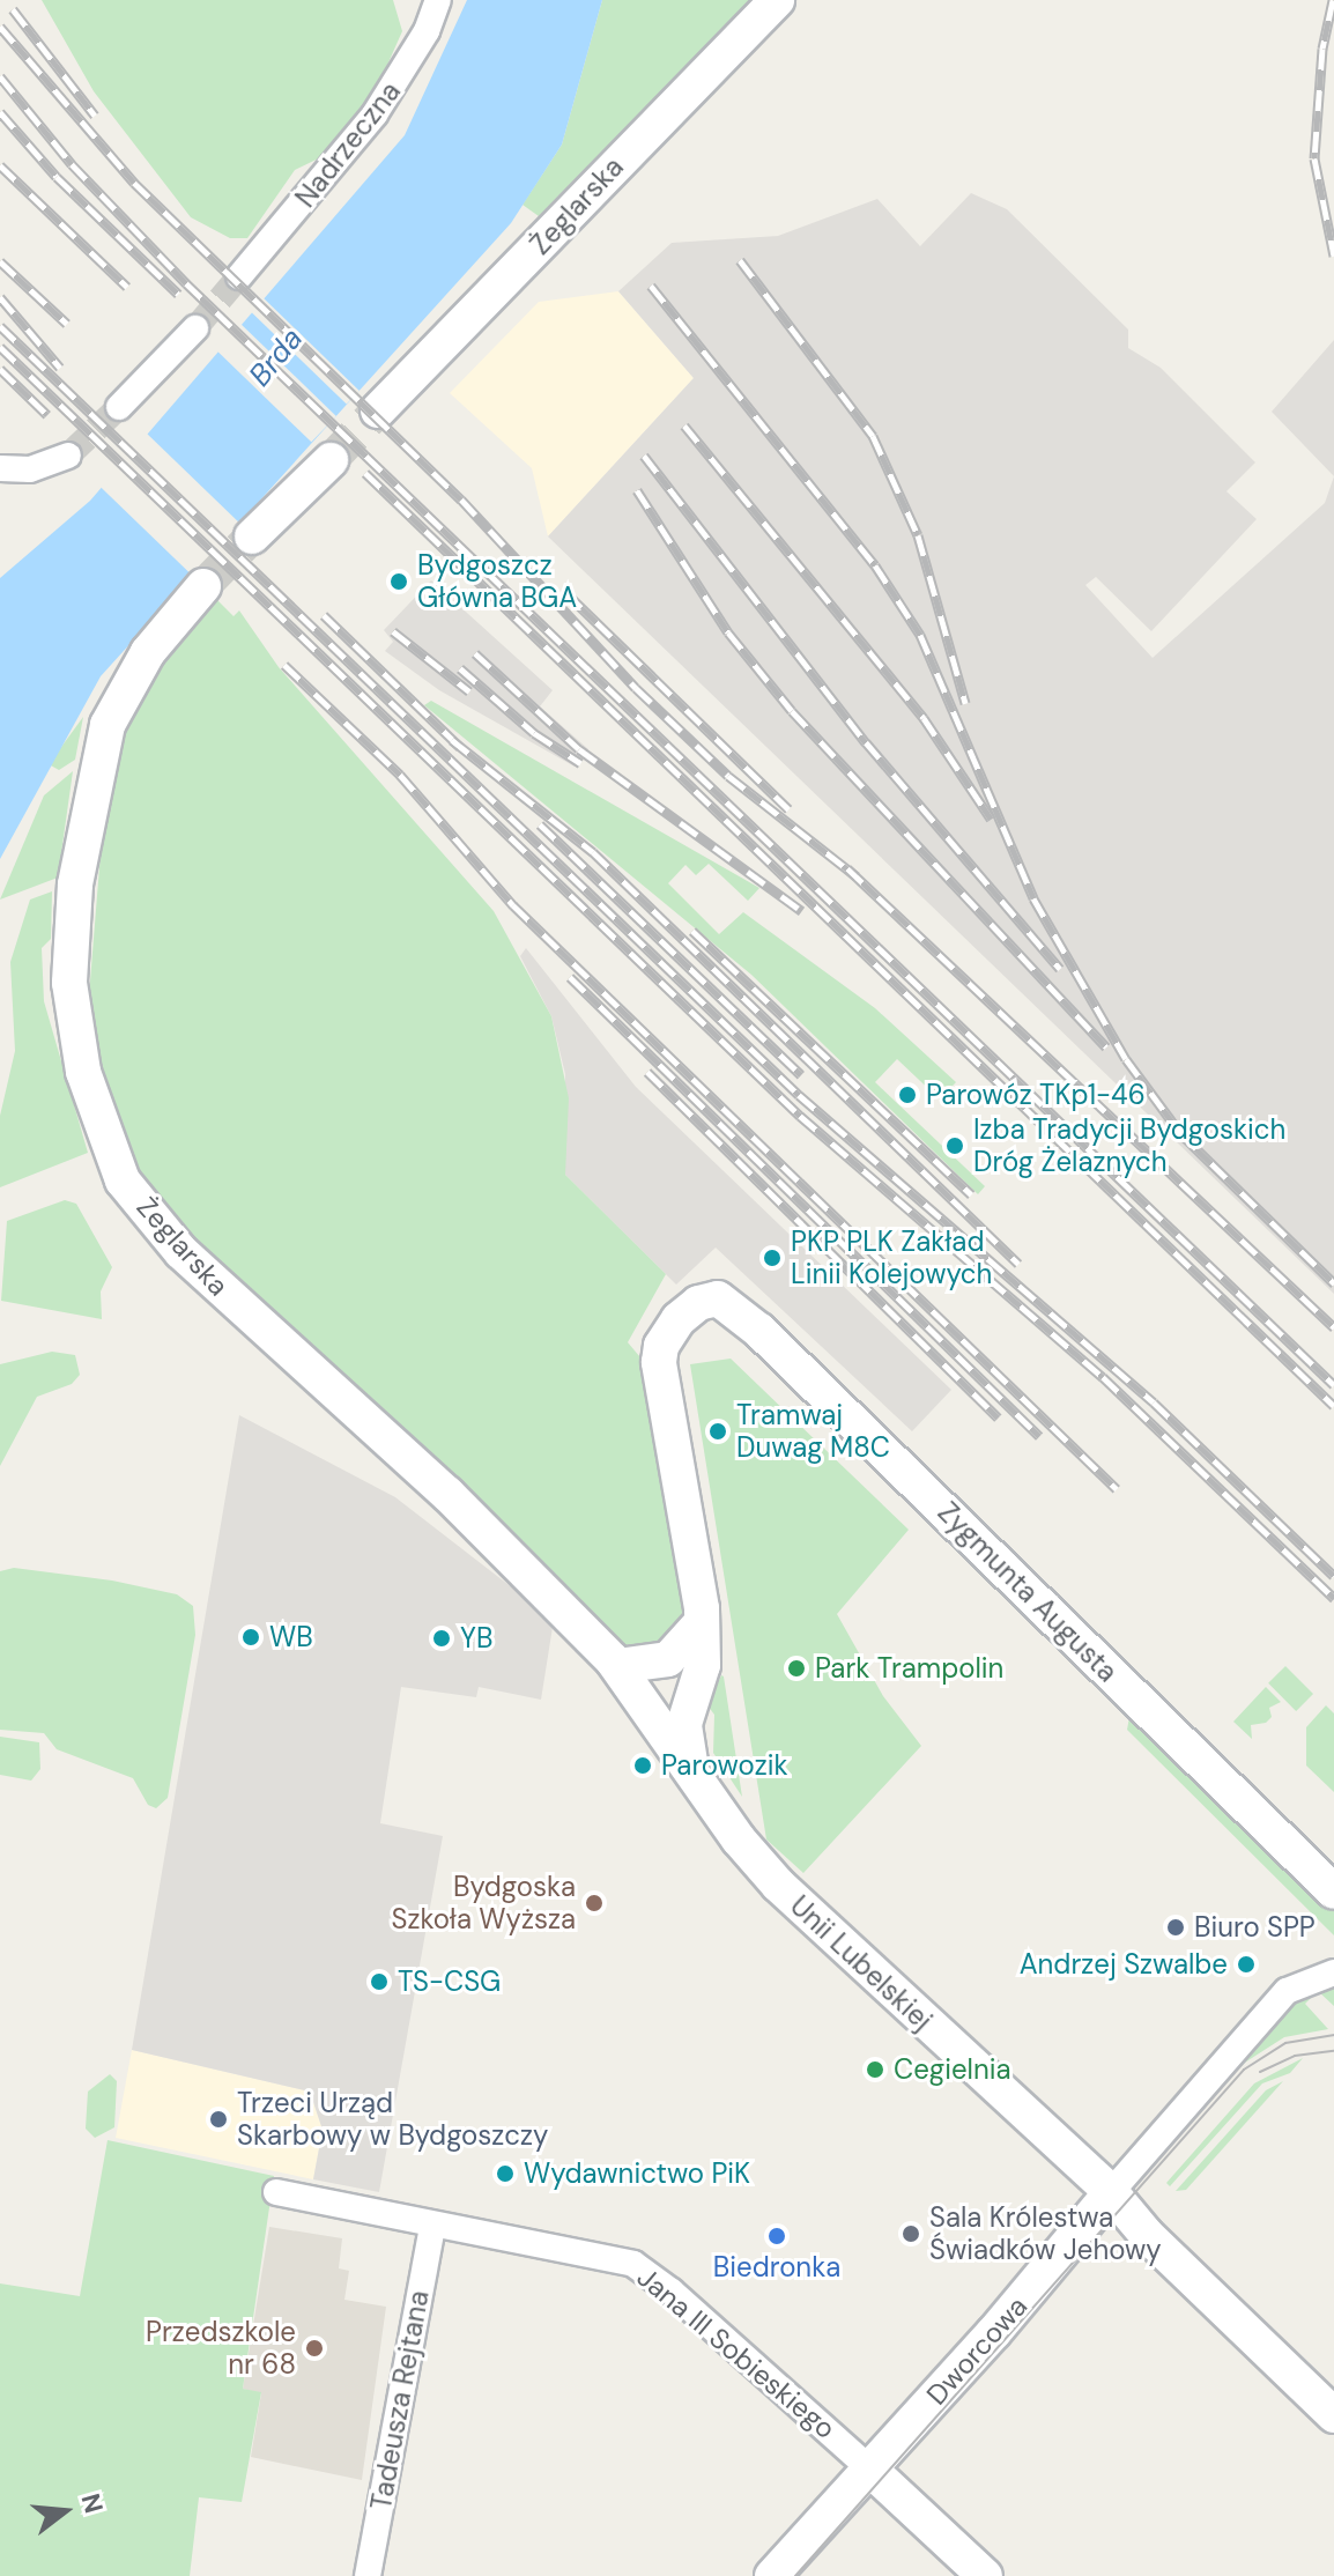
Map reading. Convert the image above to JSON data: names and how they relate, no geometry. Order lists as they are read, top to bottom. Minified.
{"streets":{"street":["Nadrzeczna","Żeglarska","Zygmunta Augusta","Unii Lubelskiej","Dworcowa","Jana III Sobieskiego","Tadeusza Rejtana"]},"crossings":[["Żeglarska","Unii Lubelskiej"],["Unii Lubelskiej","Dworcowa"],["Dworcowa","Jana III Sobieskiego"],["Jana III Sobieskiego","Tadeusza Rejtana"]],"water":["Brda"],"places":["Bydgoszcz Główna BGA","Parowóz TKp1-46","Izba Tradycji Bydgoskich Dróg Żelaznych","PKP PLK Zakład Linii Kolejowych","Tramwaj Duwag M8C","WB","YB","Park Trampolin","Parowozik","Bydgoska Szkoła Wyższa","Biuro SPP","Andrzej Szwalbe","TS-CSG","Cegielnia","Trzeci Urząd Skarbowy w Bydgoszczy","Wydawnictwo PiK","Sala Królestwa Świadków Jehowy","Biedronka","Przedszkole nr 68"],"north":"right"}
